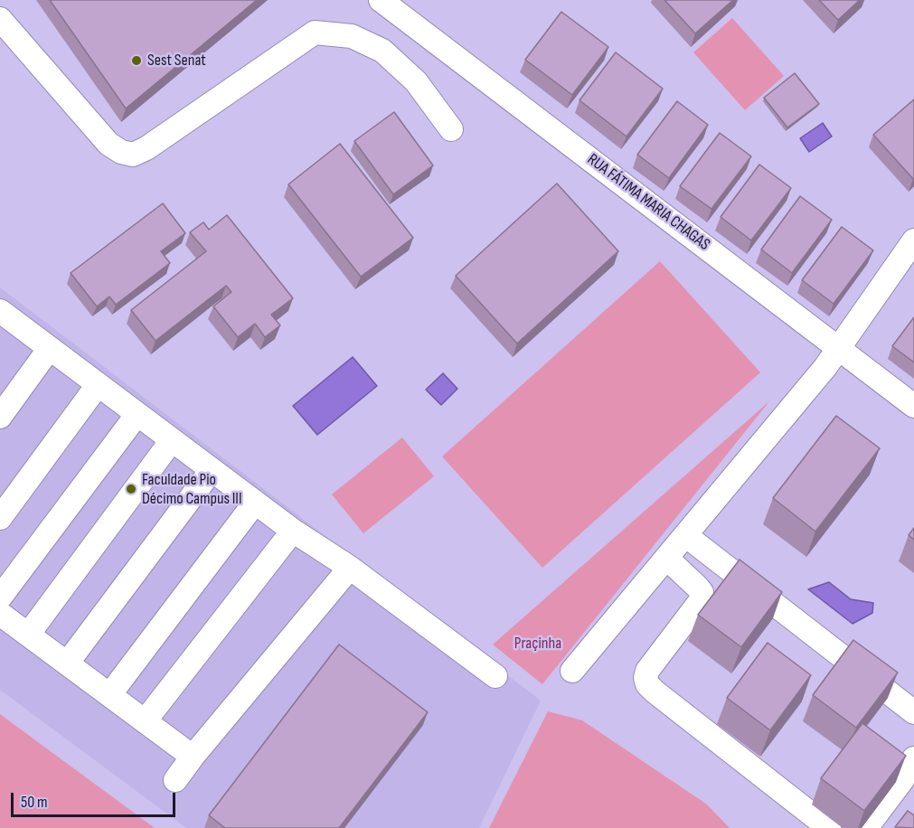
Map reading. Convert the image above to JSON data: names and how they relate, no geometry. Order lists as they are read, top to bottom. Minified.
{"streets":{"street":["RUA FÁTIMA MARIA CHAGAS"]},"parks":["Praçinha"],"places":["Sest Senat","Faculdade Pio Décimo Campus III"],"scale_bar":"50 m"}
